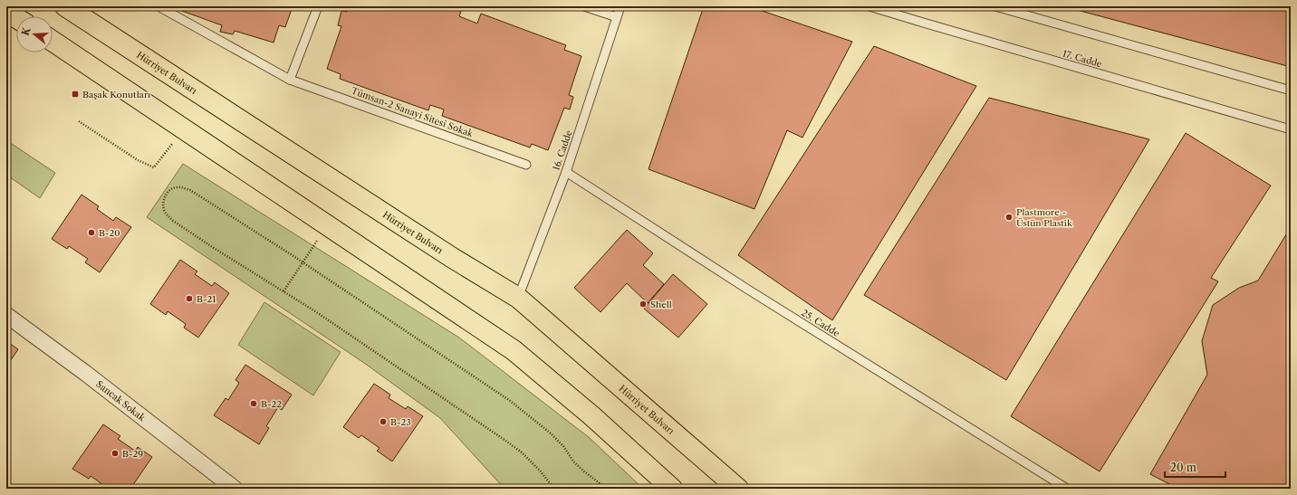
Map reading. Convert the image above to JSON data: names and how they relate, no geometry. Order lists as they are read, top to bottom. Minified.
{"streets":{"main road":["Hürriyet Bulvarı"],"street":["Sancak Sokak"],"lane":["17. Cadde","Tümsan-2 Sanayi Sitesi Sokak","16. Cadde","25. Cadde"]},"crossings":[["Hürriyet Bulvarı","16. Cadde"],["16. Cadde","25. Cadde"]],"places":{"transit":["Başak Konutları"],"other":["Plastmore - Üstün Plastik","B-20","B-21","Shell","B-22","B-23","B-29"]},"scale_bar":"20 m","north":"left"}
